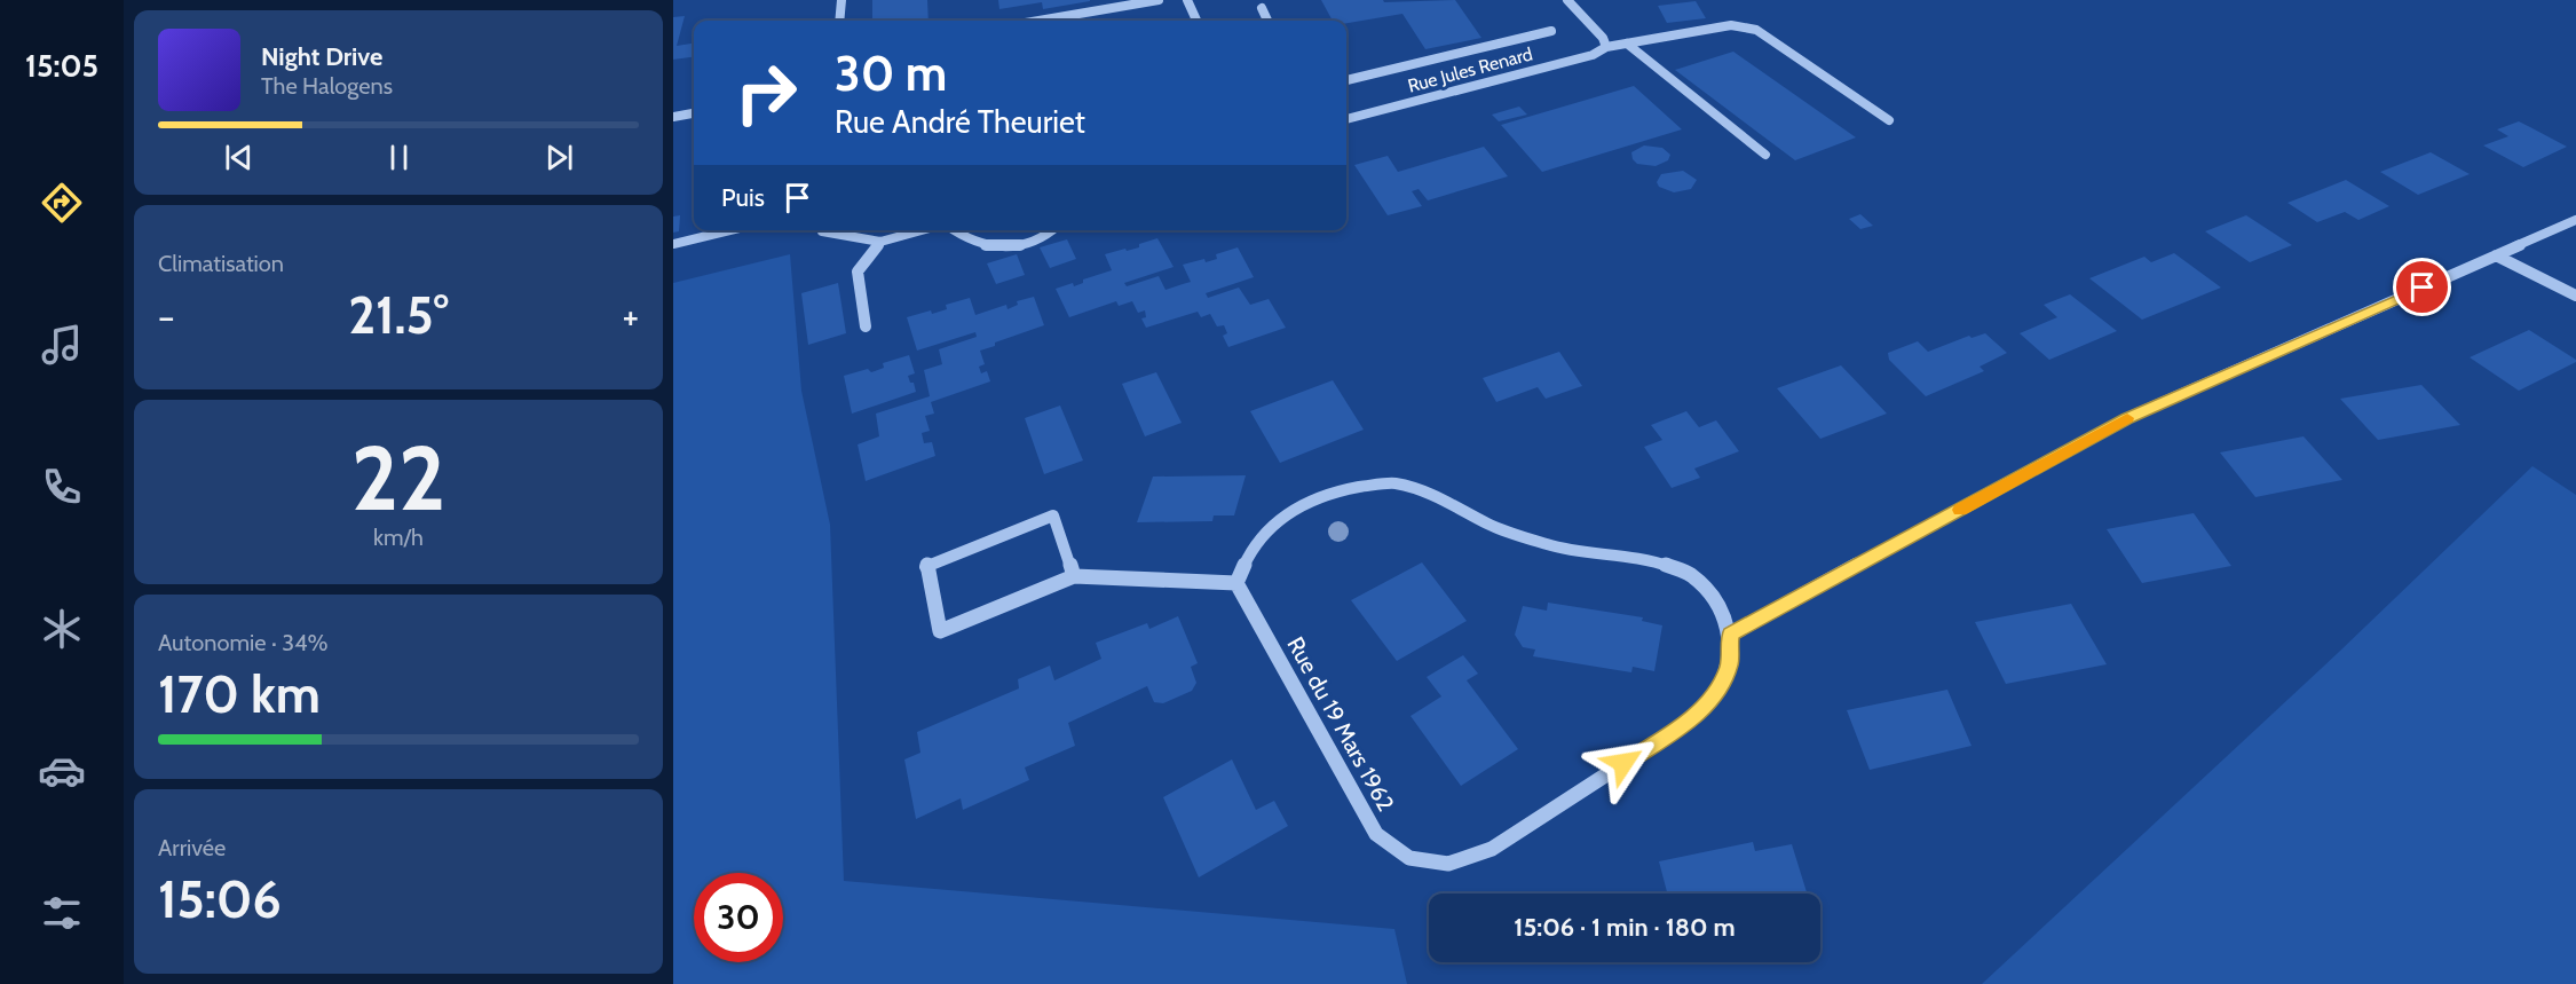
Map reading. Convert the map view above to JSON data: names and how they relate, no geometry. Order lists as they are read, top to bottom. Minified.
{"streets":{"street":["Rue Jules Renard","Rue du 19 Mars 1962"]},"page":{"tabs":"15:05","turn":["30 m","Rue André Theuriet"],"song":["Night Drive","The Halogens"],"then":"Puis","tile":["Climatisation",["22","km/h"],["Autonomie · 34%","170 km"],["Arrivée","15:06"]],"heat":["−","21.5°","+"],"limit":"30","trip":"15:06 · 1 min · 180 m"}}
